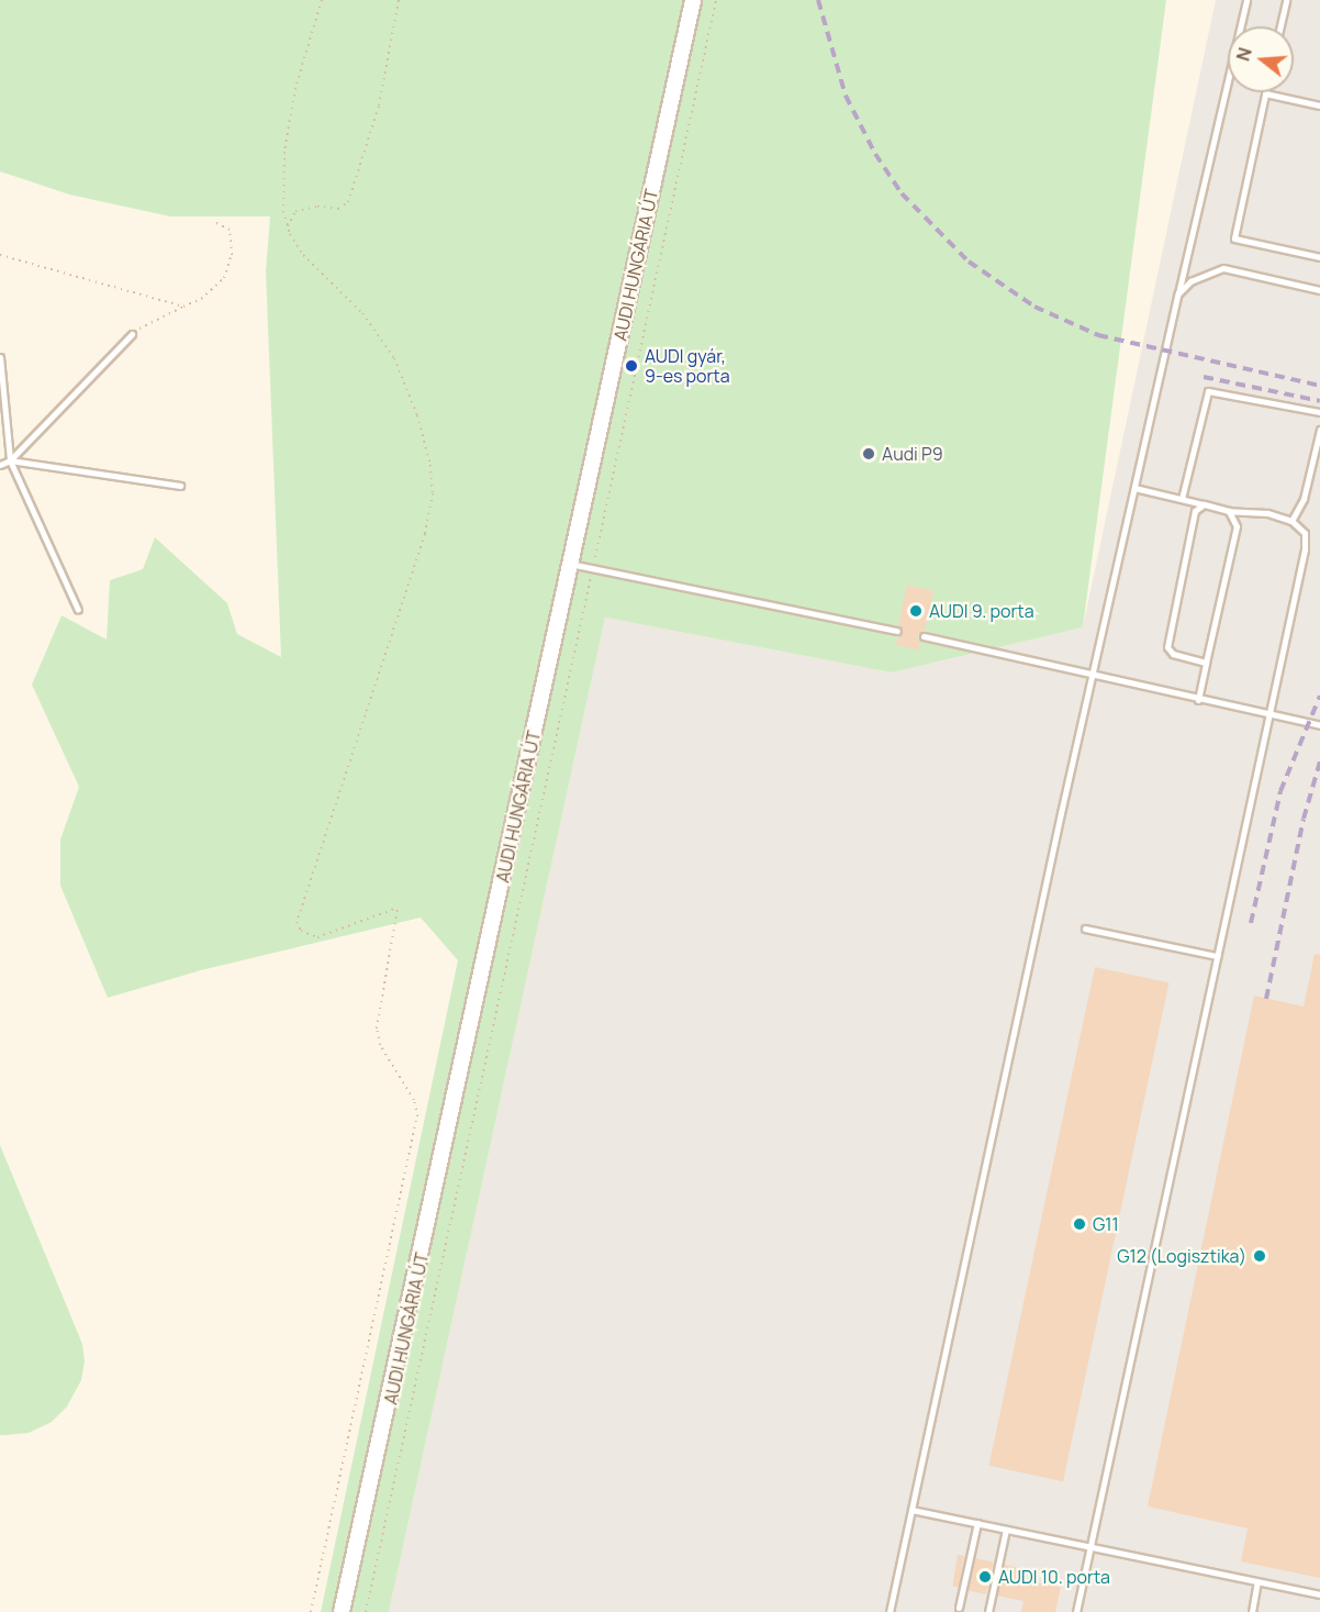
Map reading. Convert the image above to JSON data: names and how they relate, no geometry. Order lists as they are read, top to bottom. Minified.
{"streets":{"street":["AUDI HUNGÁRIA ÚT"]},"places":["AUDI gyár, 9-es porta","Audi P9","AUDI 9. porta","G11","G12 (Logisztika)","AUDI 10. porta"],"north":"left"}
